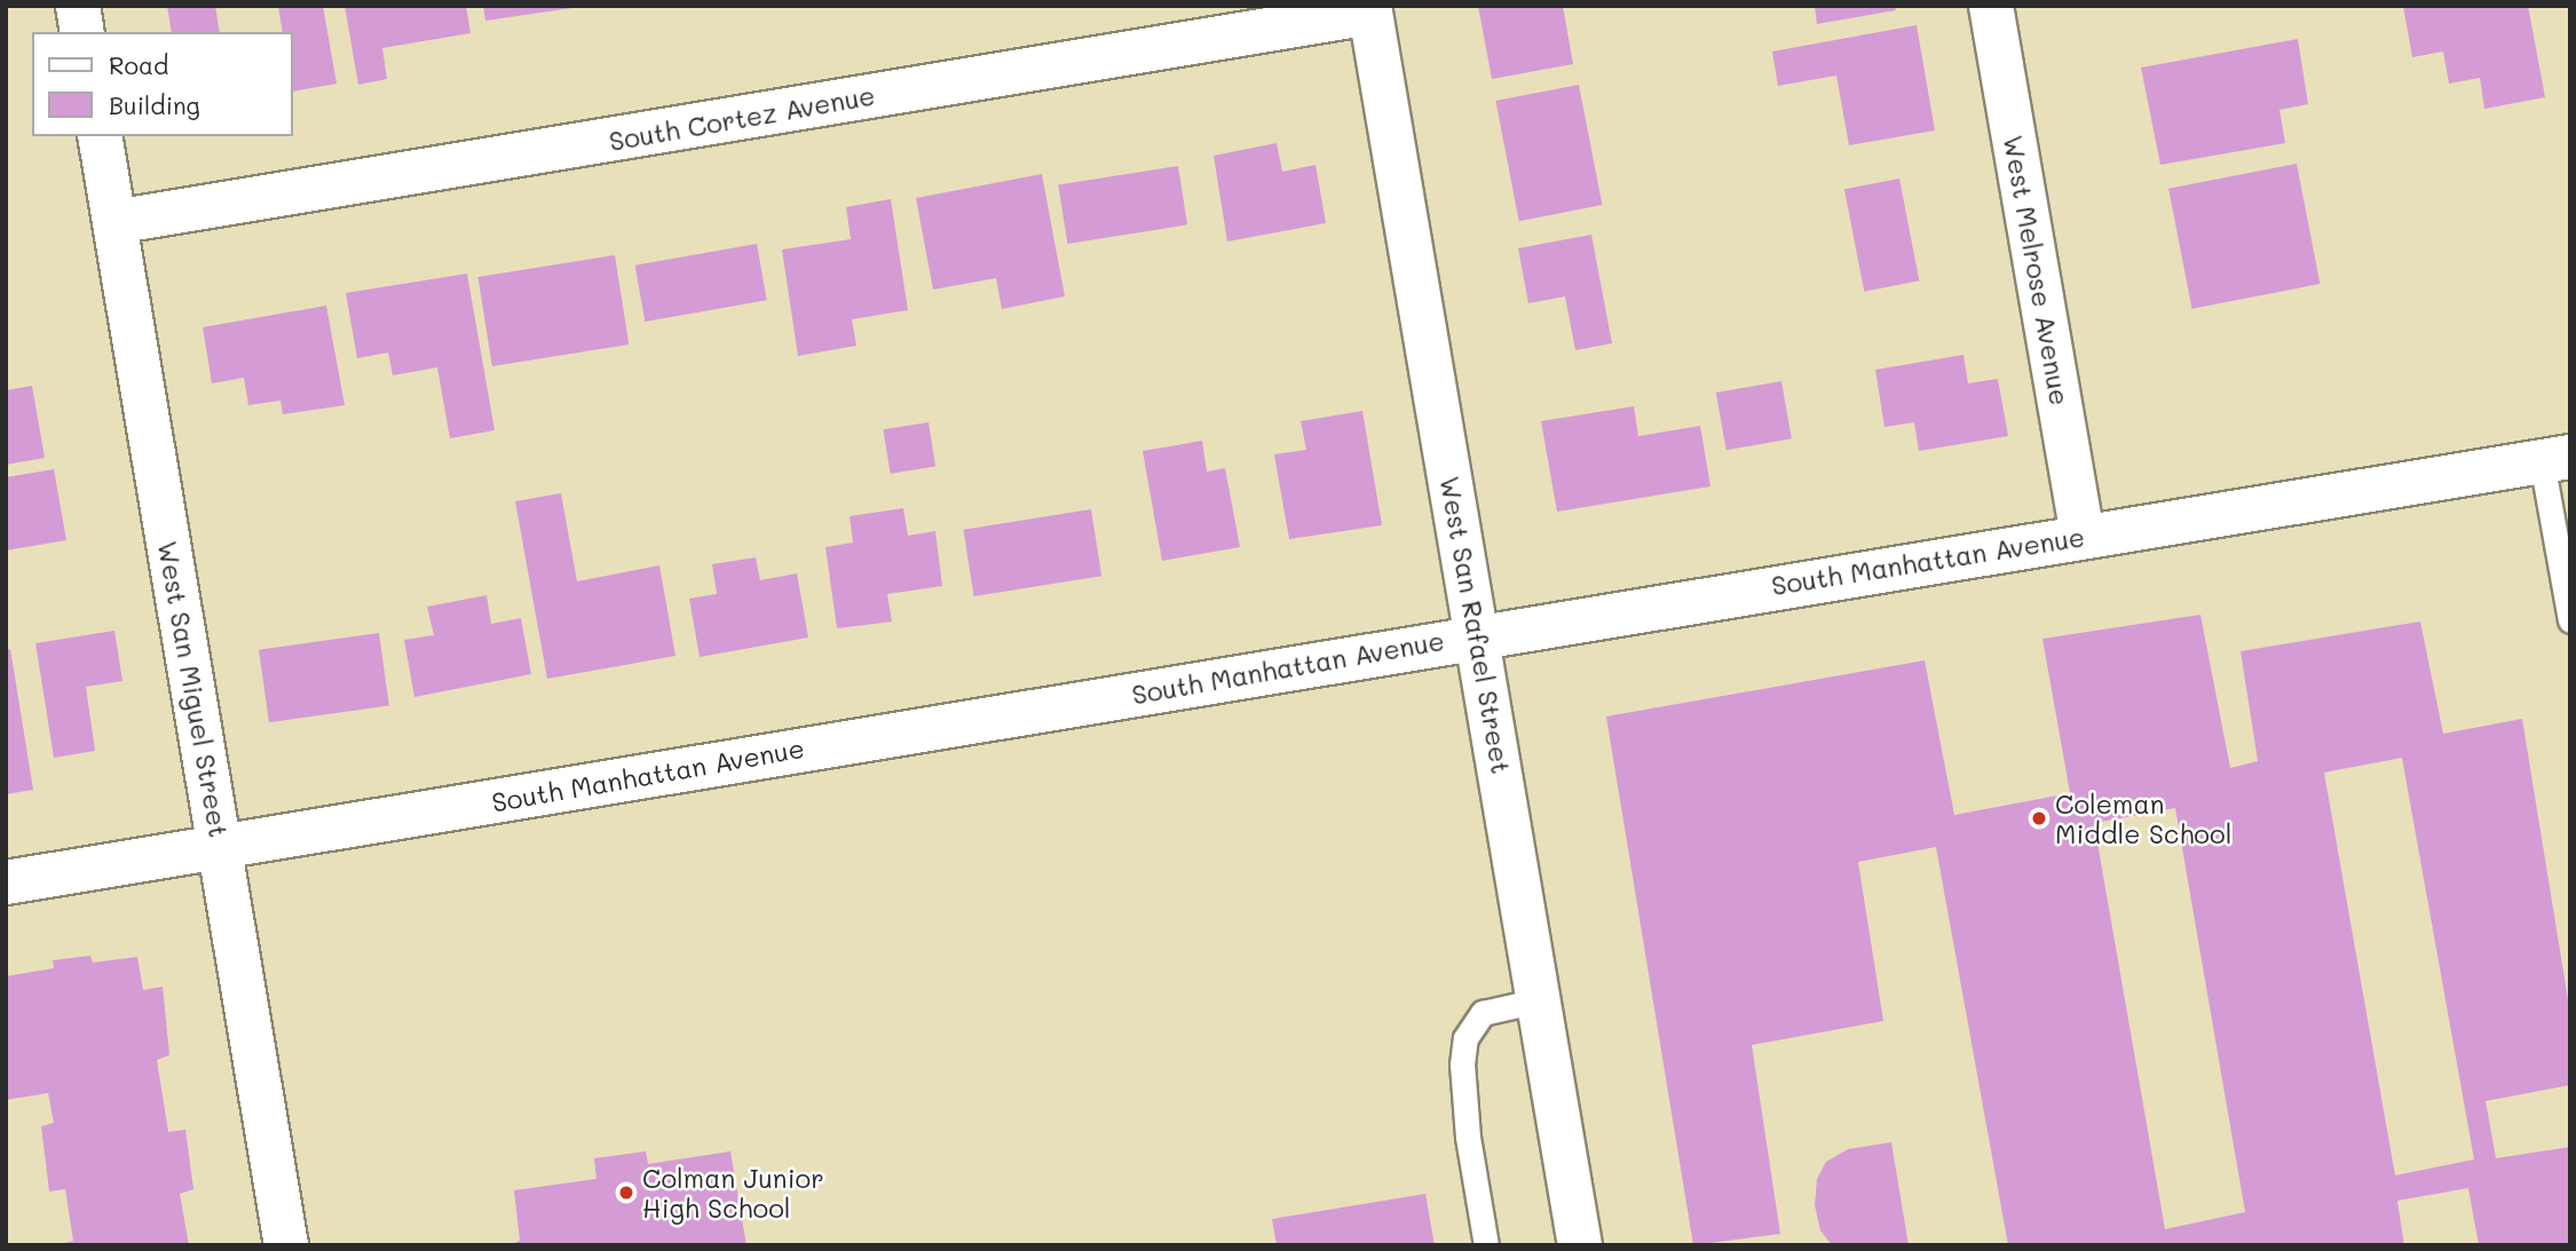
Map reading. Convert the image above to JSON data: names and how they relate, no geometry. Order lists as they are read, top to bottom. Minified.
{"streets":{"street":["South Cortez Avenue","West Melrose Avenue","South Manhattan Avenue","West San Rafael Street","West San Miguel Street"]},"crossings":[["South Cortez Avenue","West San Rafael Street"],["South Cortez Avenue","West San Miguel Street"],["West Melrose Avenue","South Manhattan Avenue"],["South Manhattan Avenue","West San Rafael Street"],["South Manhattan Avenue","West San Miguel Street"]],"places":["Coleman Middle School","Colman Junior High School"],"legend":["Road","Building"]}
